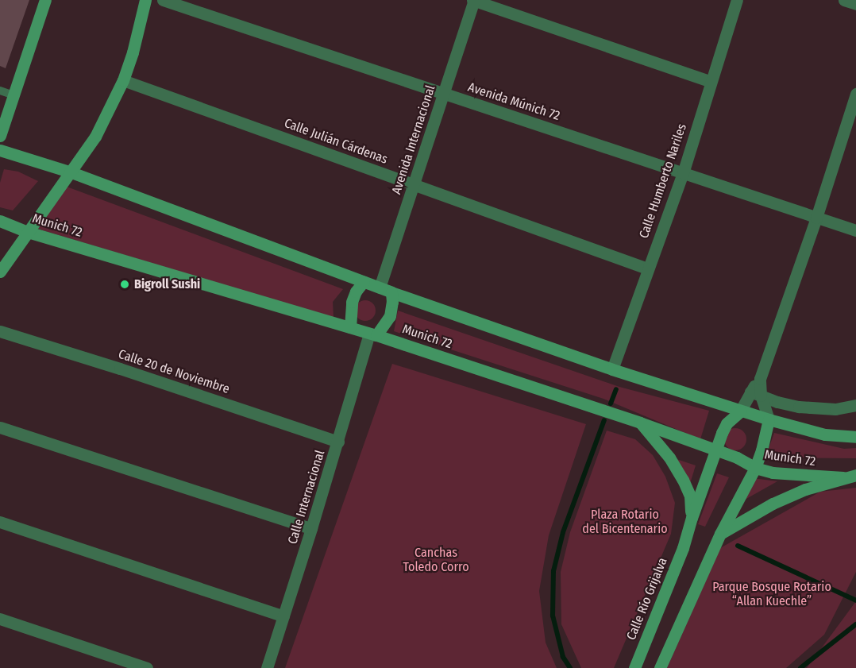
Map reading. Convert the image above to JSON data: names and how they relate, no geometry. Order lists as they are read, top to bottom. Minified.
{"streets":{"main road":["Munich 72","Calle Río Grijalva"],"street":["Avenida Múnich 72","Avenida Internacional","Calle Julián Cárdenas","Calle Humberto Nariles","Calle 20 de Noviembre","Calle Internacional"]},"crossings":[["Avenida Múnich 72","Avenida Internacional"],["Avenida Múnich 72","Calle Humberto Nariles"],["Avenida Internacional","Calle Julián Cárdenas"],["Avenida Internacional","Munich 72"],["Avenida Internacional","Calle Internacional"],["Calle Julián Cárdenas","Calle Humberto Nariles"],["Munich 72","Calle Internacional"],["Munich 72","Calle Río Grijalva"],["Calle 20 de Noviembre","Calle Internacional"]],"parks":["Plaza Rotario del Bicentenario","Canchas Toledo Corro","Parque Bosque Rotario “Allan Kuechle”"],"places":["Bigroll Sushi"]}
